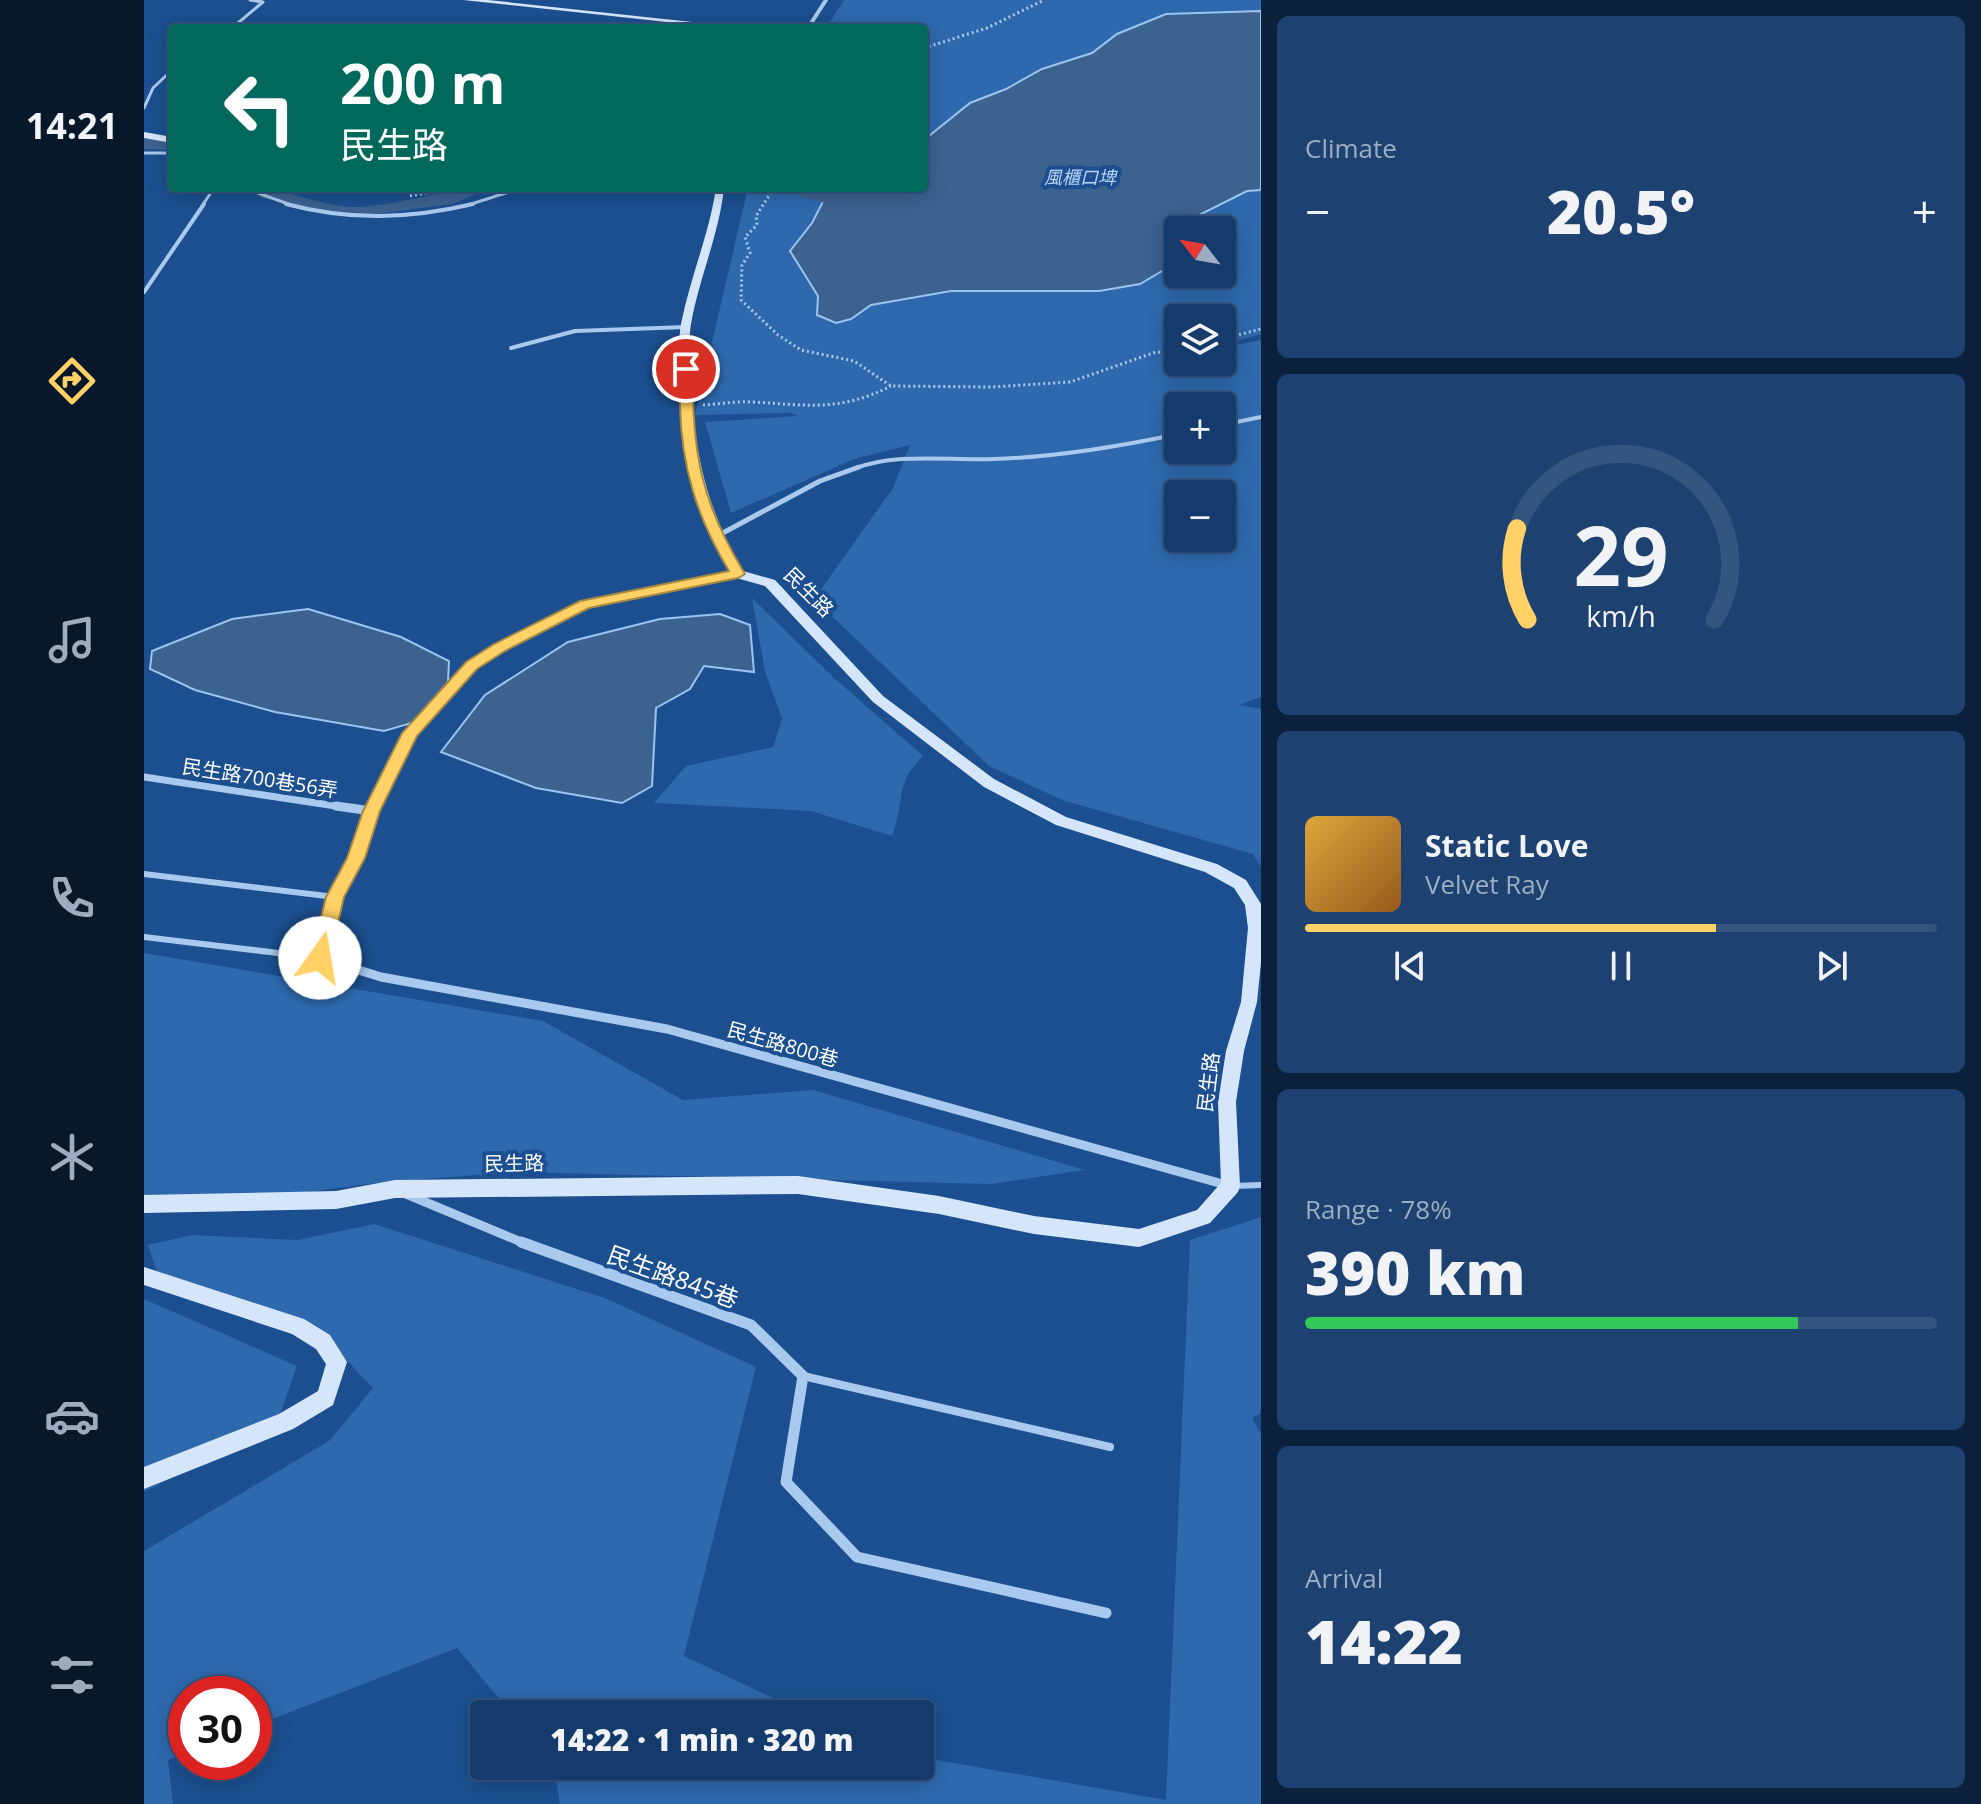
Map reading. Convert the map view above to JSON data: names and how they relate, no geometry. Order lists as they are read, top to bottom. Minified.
{"streets":{"street":["民生路","民生路700巷56弄","民生路800巷","民生路845巷"]},"crossings":[["民生路","民生路800巷"],["民生路","民生路845巷"]],"water":["風櫃口埤"],"north":"top left","page":{"tabs":"14:21","tile":["Climate",["Range · 78%","390 km"],["Arrival","14:22"]],"turn":["200 m","民生路"],"heat":["−","20.5°","+"],"map_buttons":["+","−"],"song":["Static Love","Velvet Ray"],"limit":"30","trip":"14:22 · 1 min · 320 m","gauge":["29","km/h"]}}
